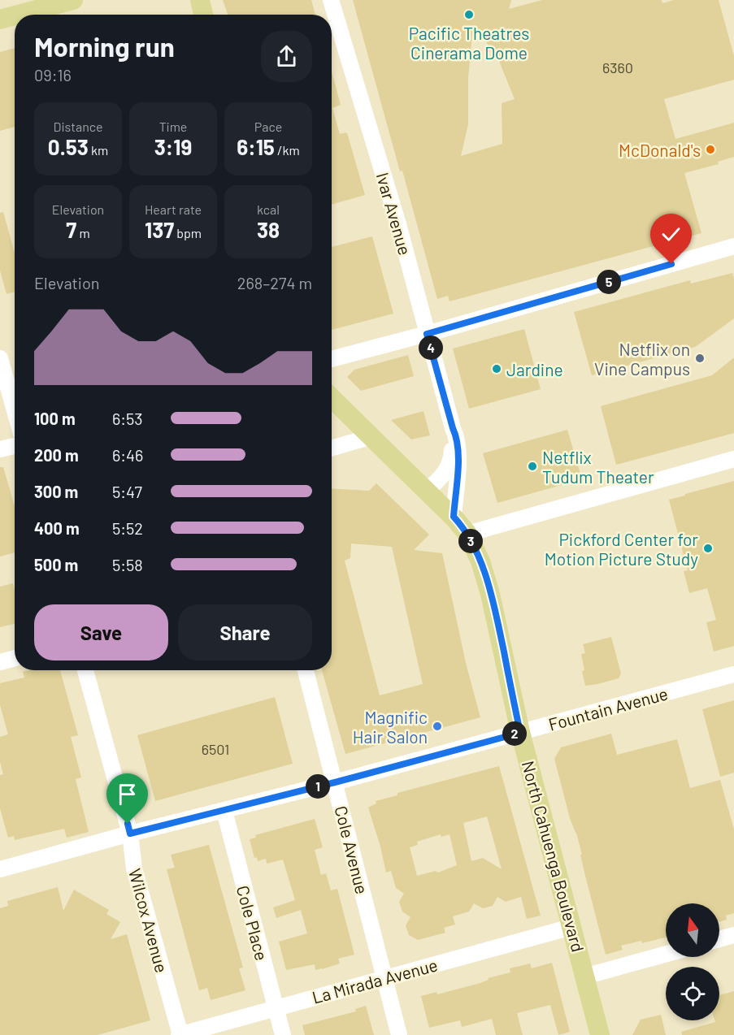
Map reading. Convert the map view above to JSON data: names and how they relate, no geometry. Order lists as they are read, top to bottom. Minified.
{"streets":{"main road":["North Cahuenga Boulevard"],"street":["Ivar Avenue","Fountain Avenue","Cole Avenue","Wilcox Avenue","Cole Place","La Mirada Avenue"]},"crossings":[["Ivar Avenue","North Cahuenga Boulevard"],["Fountain Avenue","Cole Avenue"],["Fountain Avenue","North Cahuenga Boulevard"],["Fountain Avenue","Wilcox Avenue"],["Fountain Avenue","Cole Place"],["Cole Avenue","La Mirada Avenue"],["North Cahuenga Boulevard","La Mirada Avenue"],["Wilcox Avenue","La Mirada Avenue"],["Cole Place","La Mirada Avenue"]],"places":["Pacific Theatres Cinerama Dome","McDonald's","Netflix on Vine Campus","Jardine","Netflix Tudum Theater","Pickford Center for Motion Picture Study","Magnific Hair Salon"],"house_numbers":["6360","6501"],"north":"top","page":{"heading":["Morning run","09:16"],"stats":[["Distance","0.53 km"],["Time","3:19"],["Pace","6:15 /km"],["Elevation","7 m"],["Heart rate","137 bpm"],["kcal","38"]],"chart":["Elevation","268–274 m"],"pins":["5","4","3","2","1"],"list":[{"name":"100 m","note":"6:53"},{"name":"200 m","note":"6:46"},{"name":"300 m","note":"5:47"},{"name":"400 m","note":"5:52"},{"name":"500 m","note":"5:58"}],"buttons":["Save","Share"]}}
